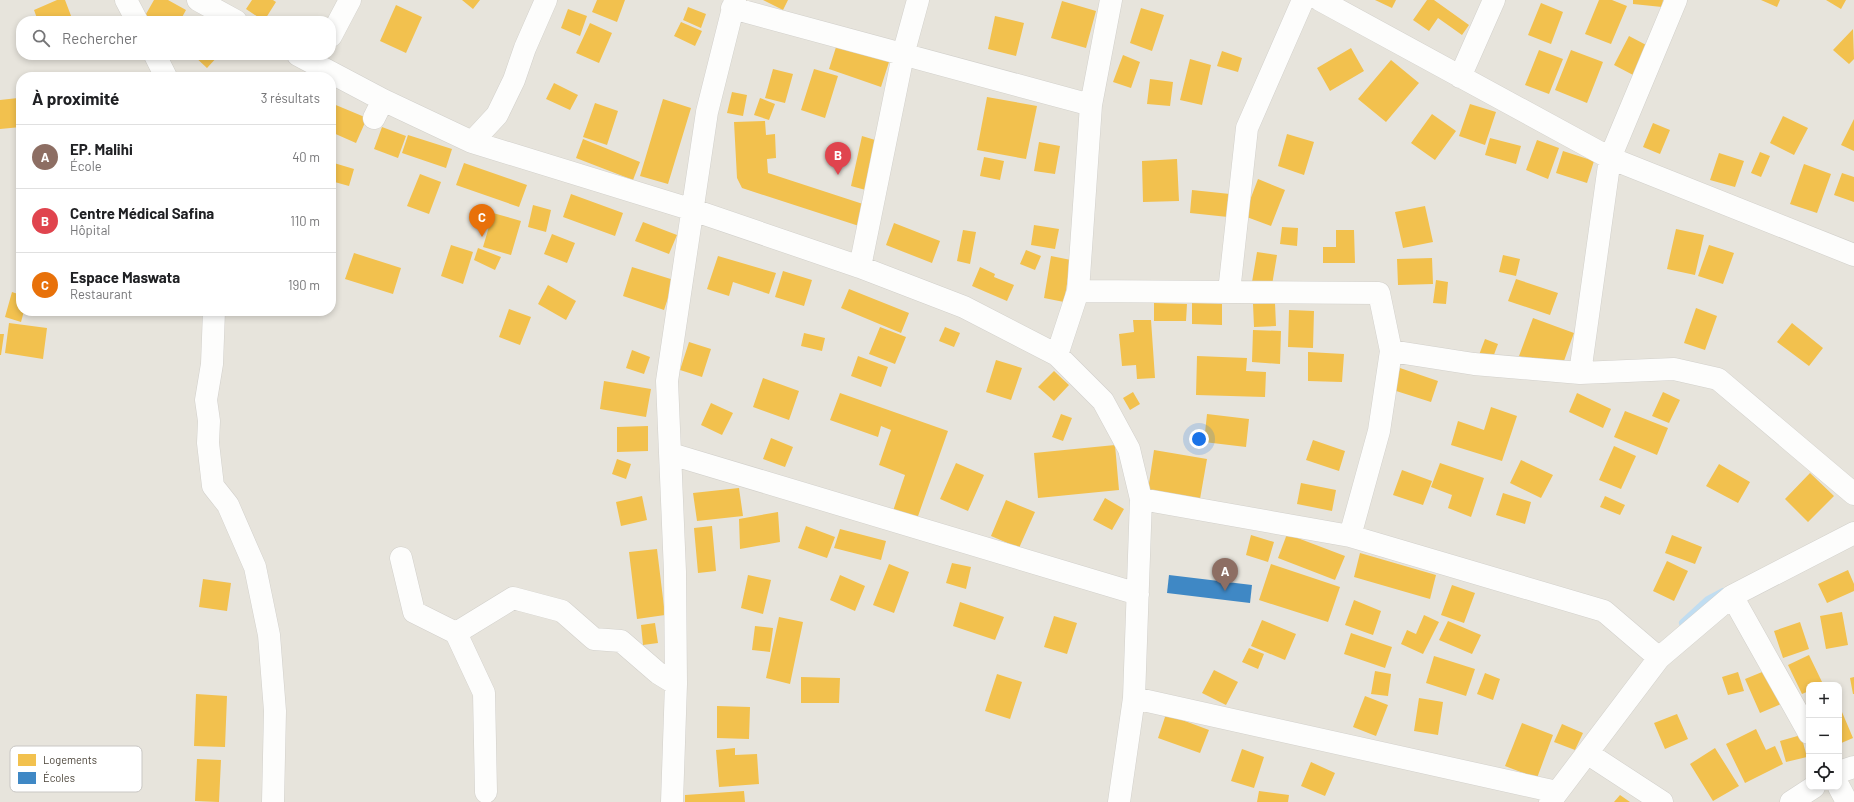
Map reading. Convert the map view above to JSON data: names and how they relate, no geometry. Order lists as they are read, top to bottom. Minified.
{"legend":["Logements","Écoles"],"page":{"search":"Rechercher","heading":["À proximité","3 résultats"],"list":[{"mark":"A","name":"EP. Malihi","note":"École","value":"40 m"},{"mark":"B","name":"Centre Médical Safina","note":"Hôpital","value":"110 m"},{"mark":"C","name":"Espace Maswata","note":"Restaurant","value":"190 m"}],"pins":["B","C","A"],"map_buttons":["+","−"]}}
